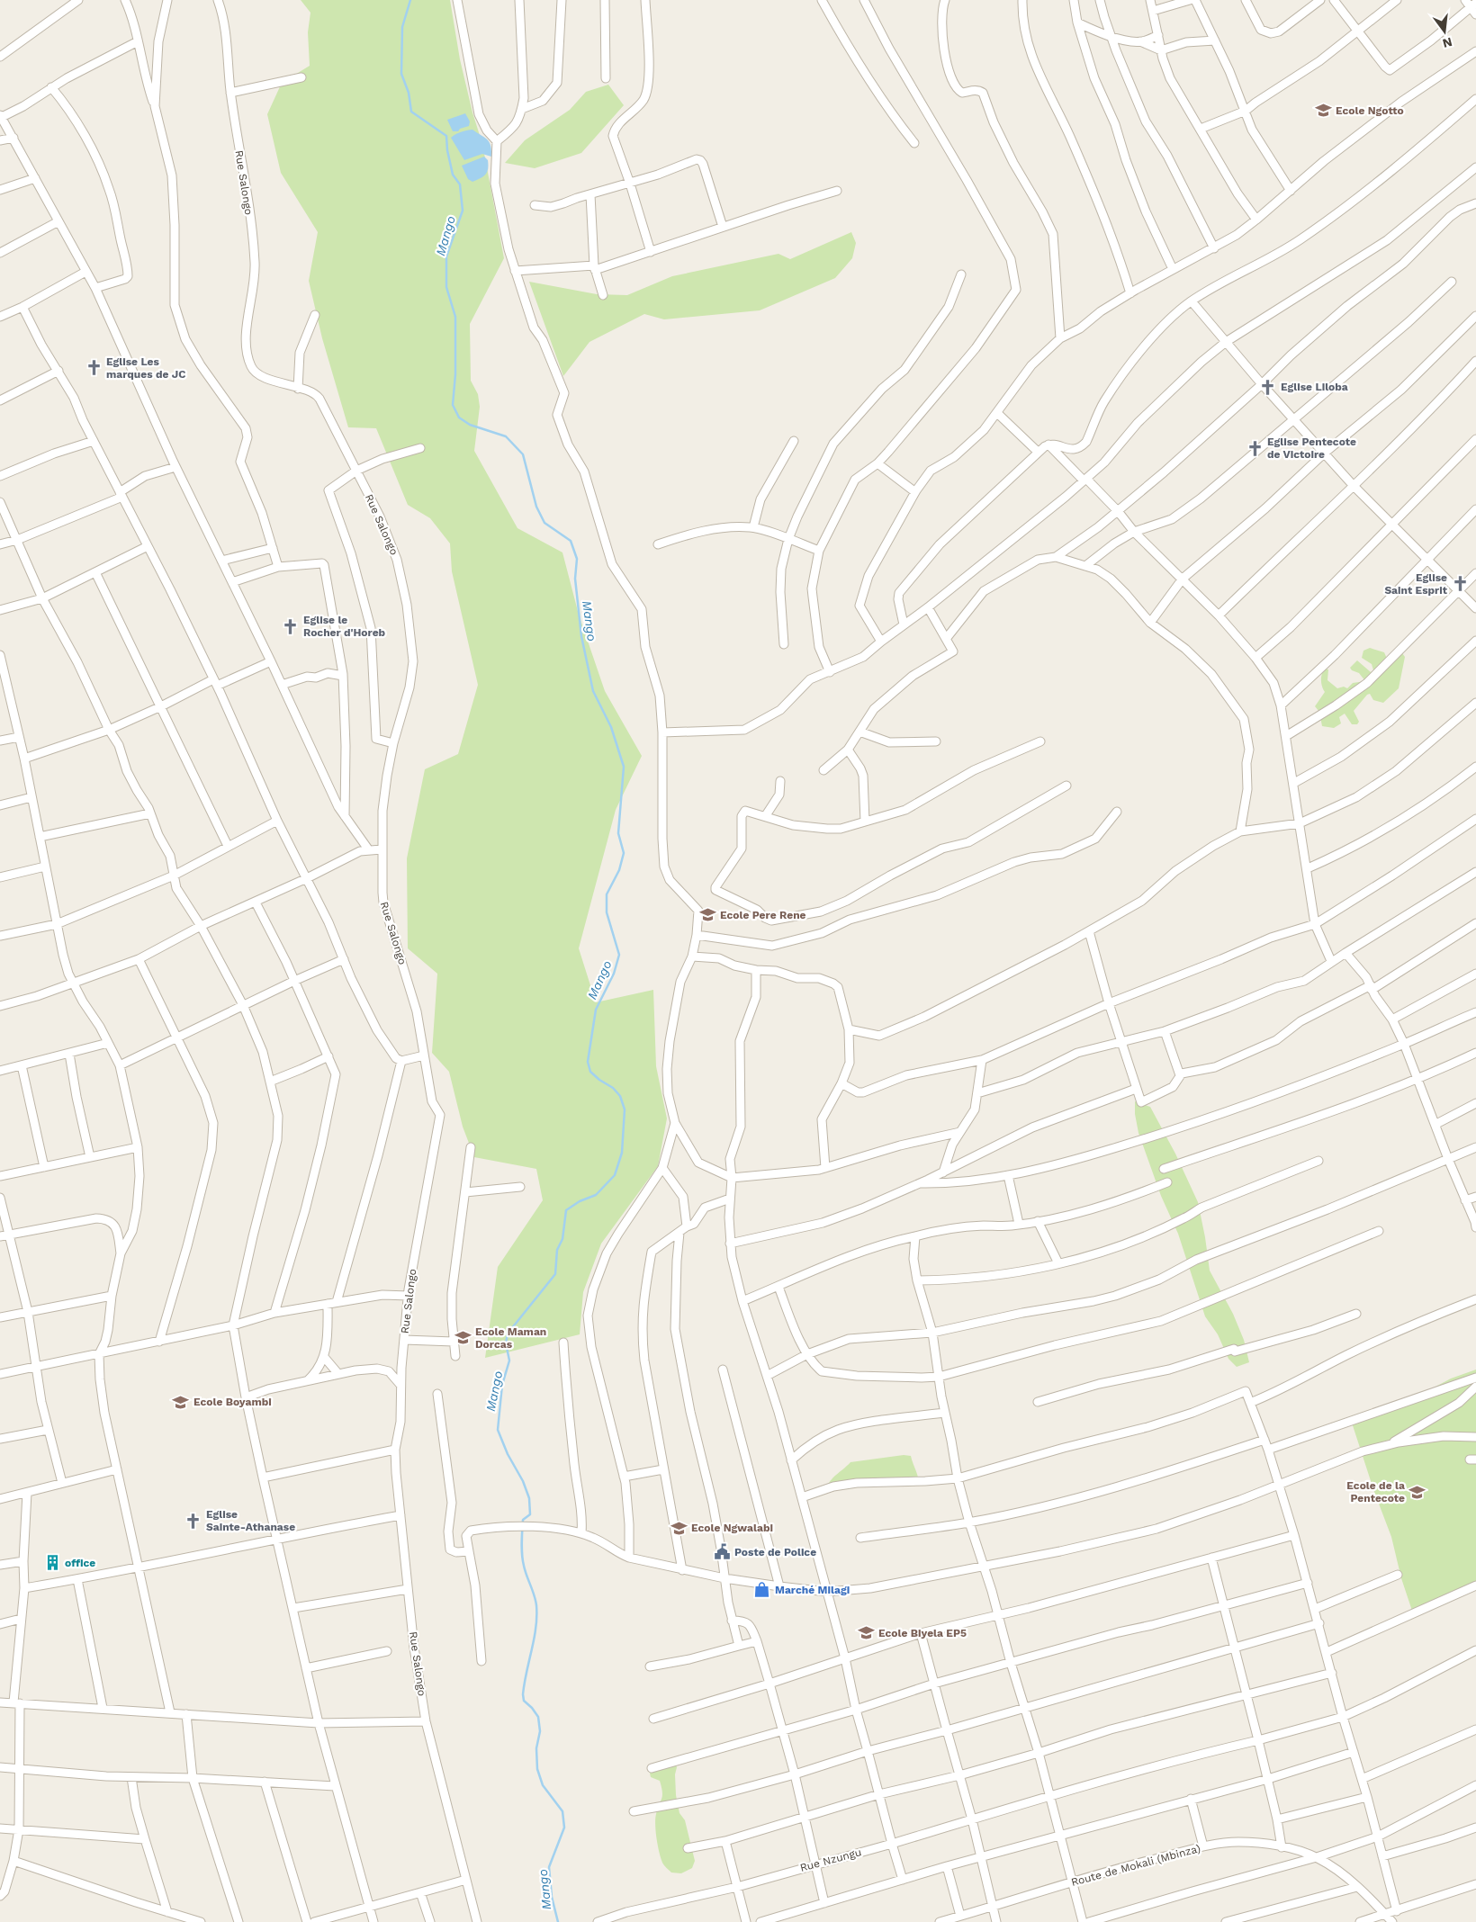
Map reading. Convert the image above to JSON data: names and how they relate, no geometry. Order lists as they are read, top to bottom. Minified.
{"streets":{"street":["Rue Salongo","Rue Nzungu","Route de Mokali (Mbinza)"]},"water":["Mango"],"places":{"school or university":["Ecole Ngotto","Ecole Pere Rene","Ecole Maman Dorcas","Ecole Boyambi","Ecole de la Pentecote","Ecole Ngwalabi","Ecole Biyela EP5"],"church":["Eglise Les marques de JC","Eglise Liloba","Eglise Pentecote de Victoire","Eglise Saint Esprit","Eglise le Rocher d'Horeb","Eglise Sainte-Athanase"],"public building":["Poste de Police"],"building":["office"],"shop":["Marché Milagi"]},"north":"bottom"}
